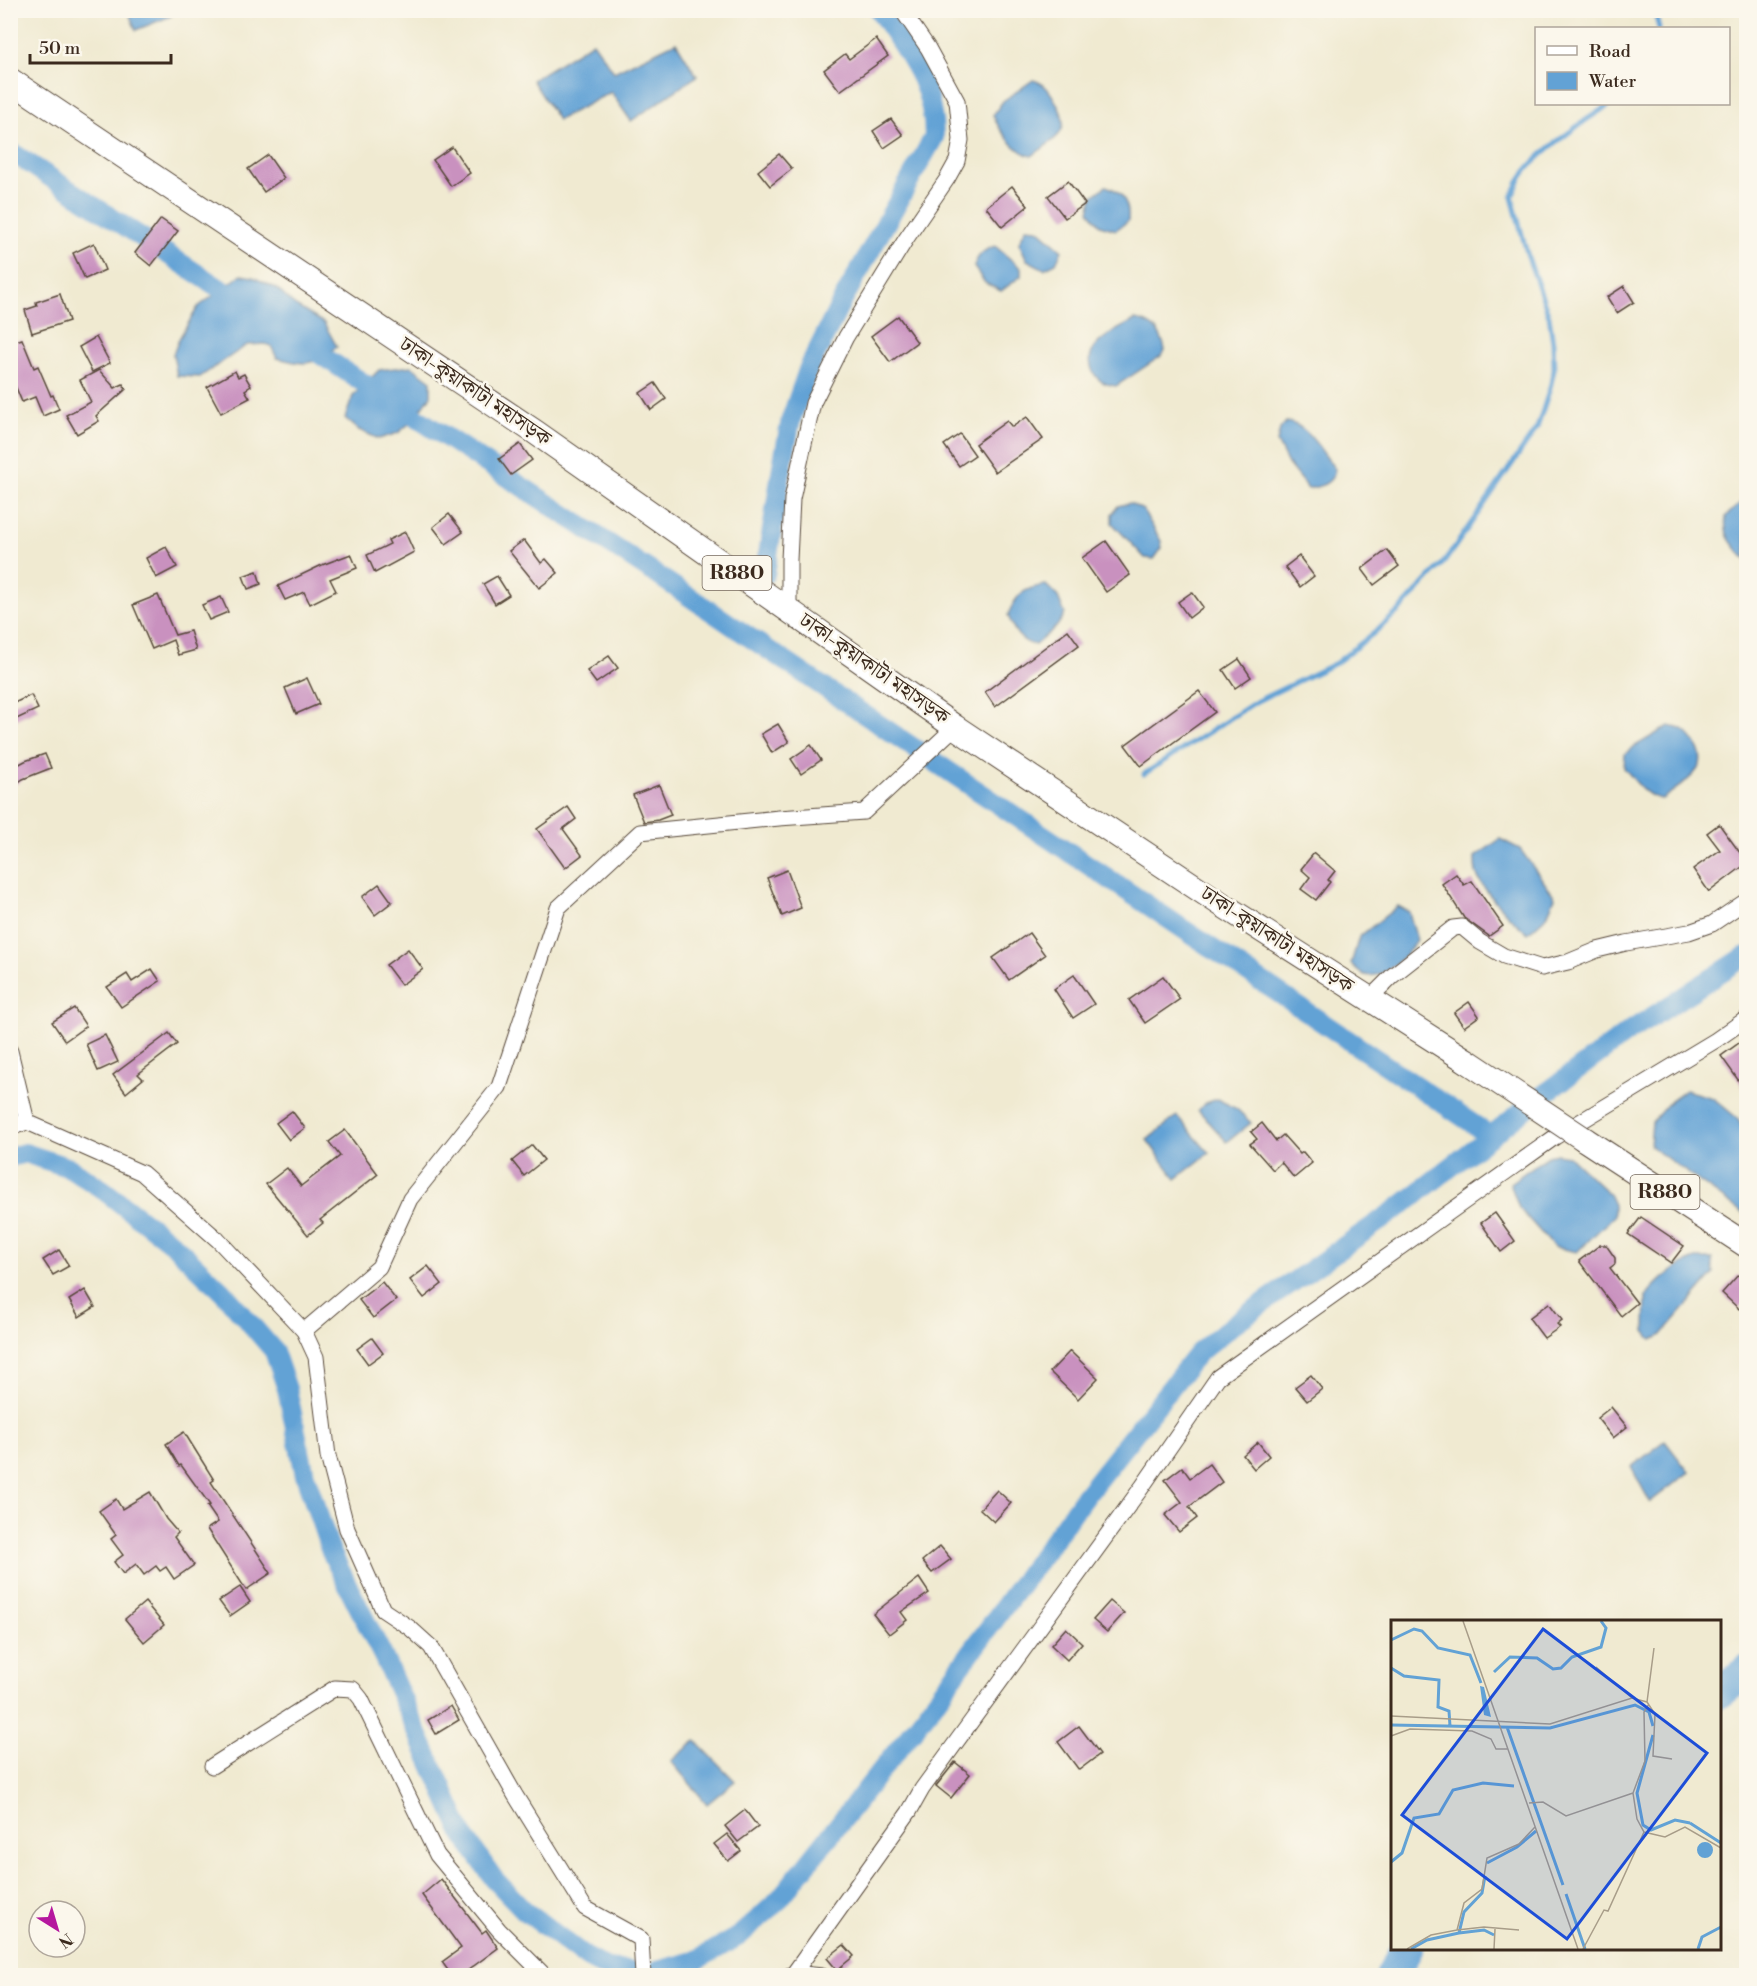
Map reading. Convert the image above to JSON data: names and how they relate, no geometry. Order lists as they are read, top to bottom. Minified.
{"streets":{"main road":["ঢাকা-কুয়াকাটা মহাসড়ক","R880"]},"legend":["Road","Water"],"scale_bar":"50 m","north":"bottom right"}
